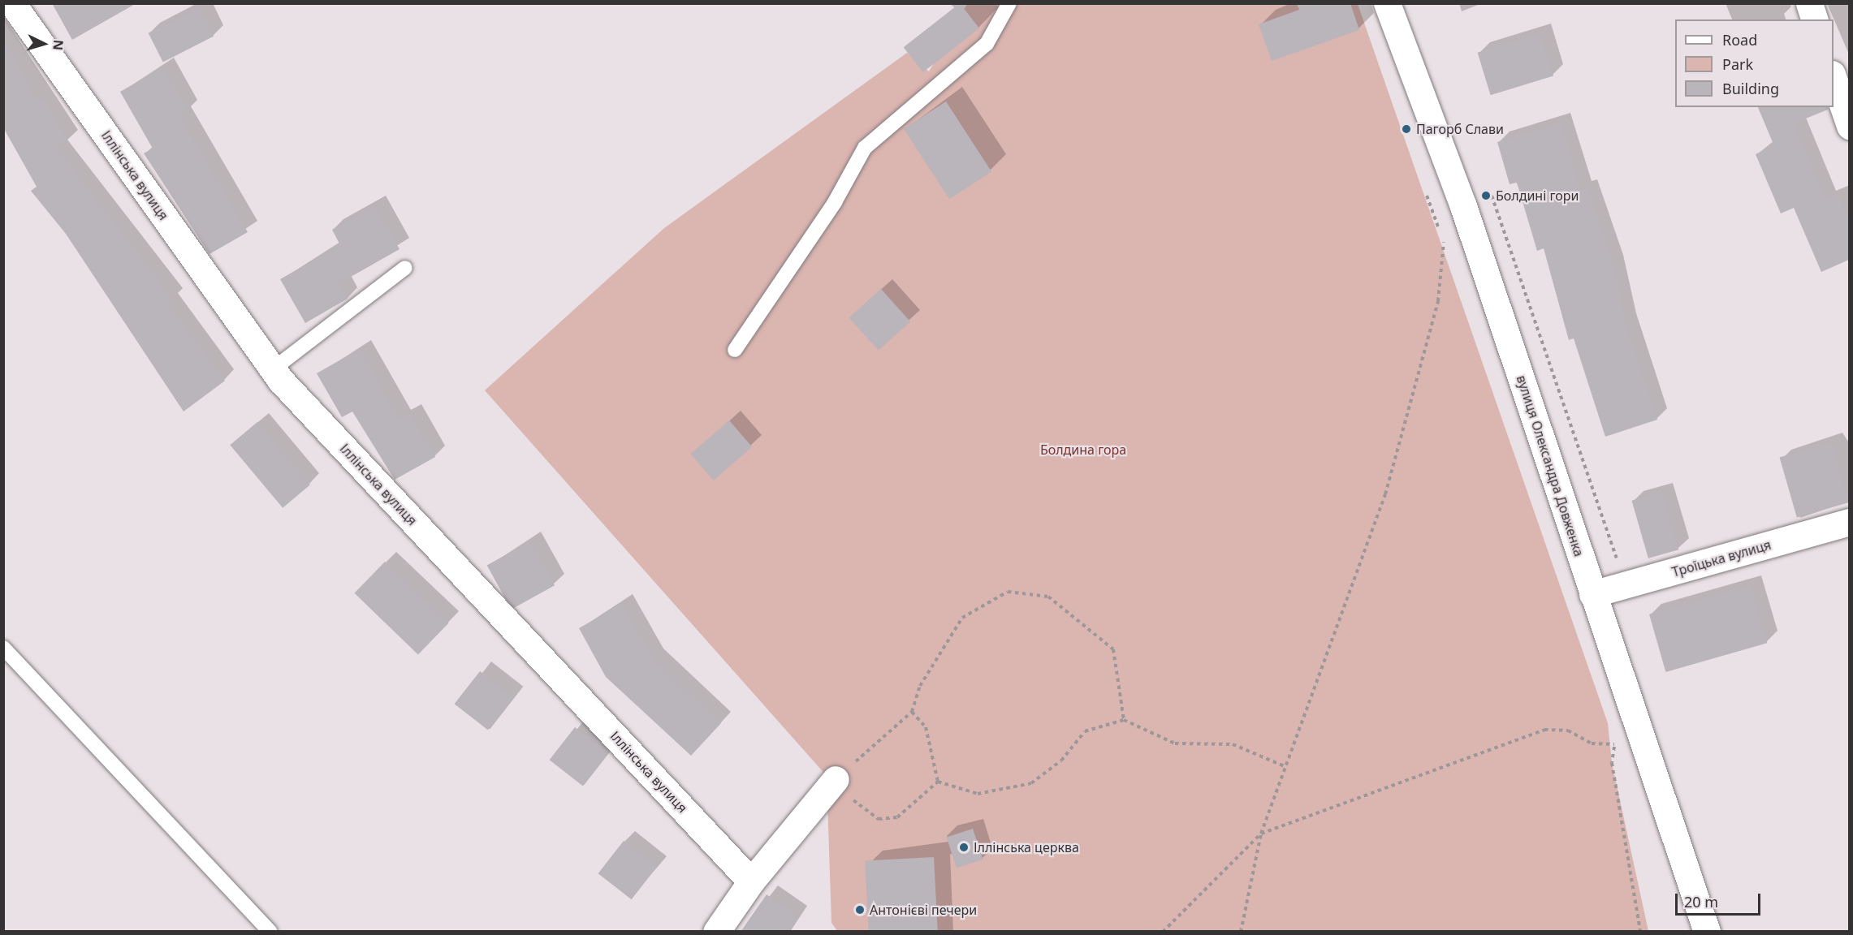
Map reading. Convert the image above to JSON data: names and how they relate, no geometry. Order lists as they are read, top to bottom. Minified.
{"streets":{"street":["Іллінська вулиця","вулиця Олександра Довженка","Троїцька вулиця"]},"crossings":[["вулиця Олександра Довженка","Троїцька вулиця"]],"parks":["Болдина гора"],"places":["Пагорб Слави","Болдині гори","Іллінська церква","Антонієві печери"],"legend":["Road","Park","Building"],"scale_bar":"20 m","north":"right"}
